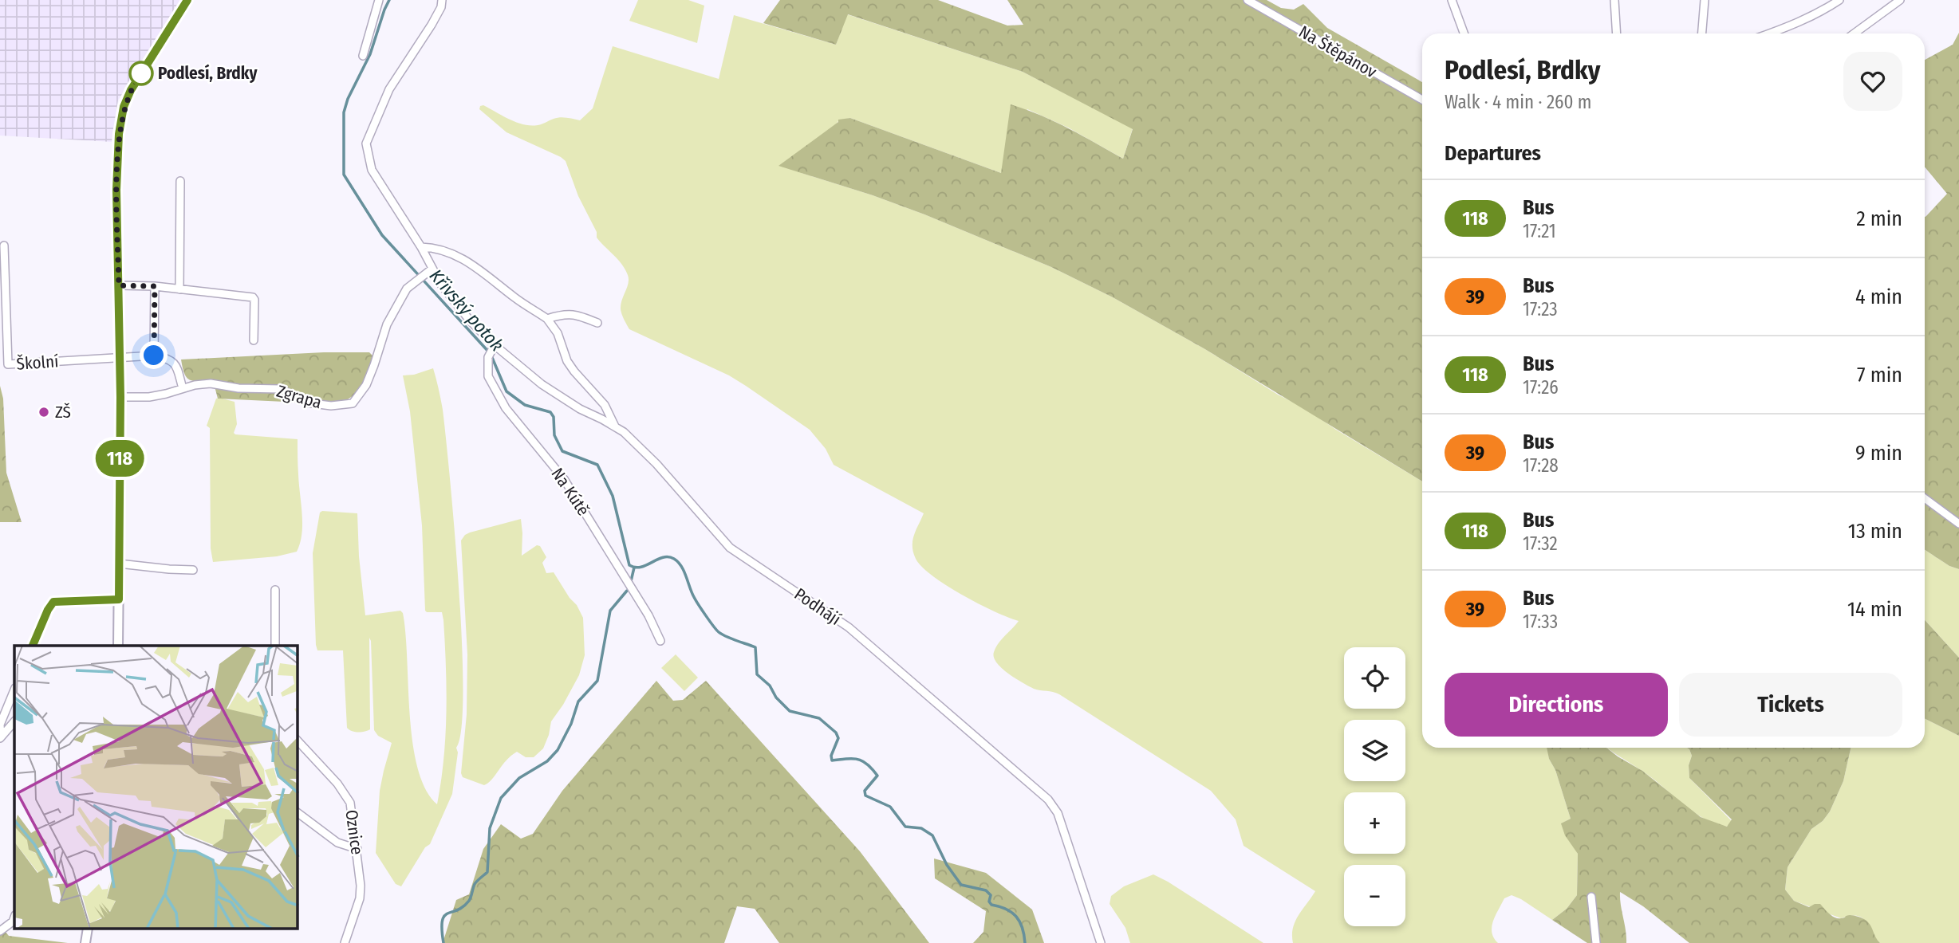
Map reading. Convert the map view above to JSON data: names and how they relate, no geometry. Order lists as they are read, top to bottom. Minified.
{"streets":{"street":["Na Štěpánov","Školní","Zgrapa","Na Kútě","Podhájí","Oznice"]},"crossings":[["Zgrapa","Podhájí"],["Na Kútě","Podhájí"]],"water":["Křivský potok"],"places":["Podlesí, Brdky","ZŠ"],"lines":["bus line 118"],"page":{"on_map":"118","heading":[["Podlesí, Brdky","Walk · 4 min · 260 m"],"Departures"],"list":[{"mark":"118","name":"Bus","note":"17:21","value":"2 min"},{"mark":"39","name":"Bus","note":"17:23","value":"4 min"},{"mark":"118","name":"Bus","note":"17:26","value":"7 min"},{"mark":"39","name":"Bus","note":"17:28","value":"9 min"},{"mark":"118","name":"Bus","note":"17:32","value":"13 min"},{"mark":"39","name":"Bus","note":"17:33","value":"14 min"}],"map_buttons":["+","−"],"buttons":["Directions","Tickets"]}}
